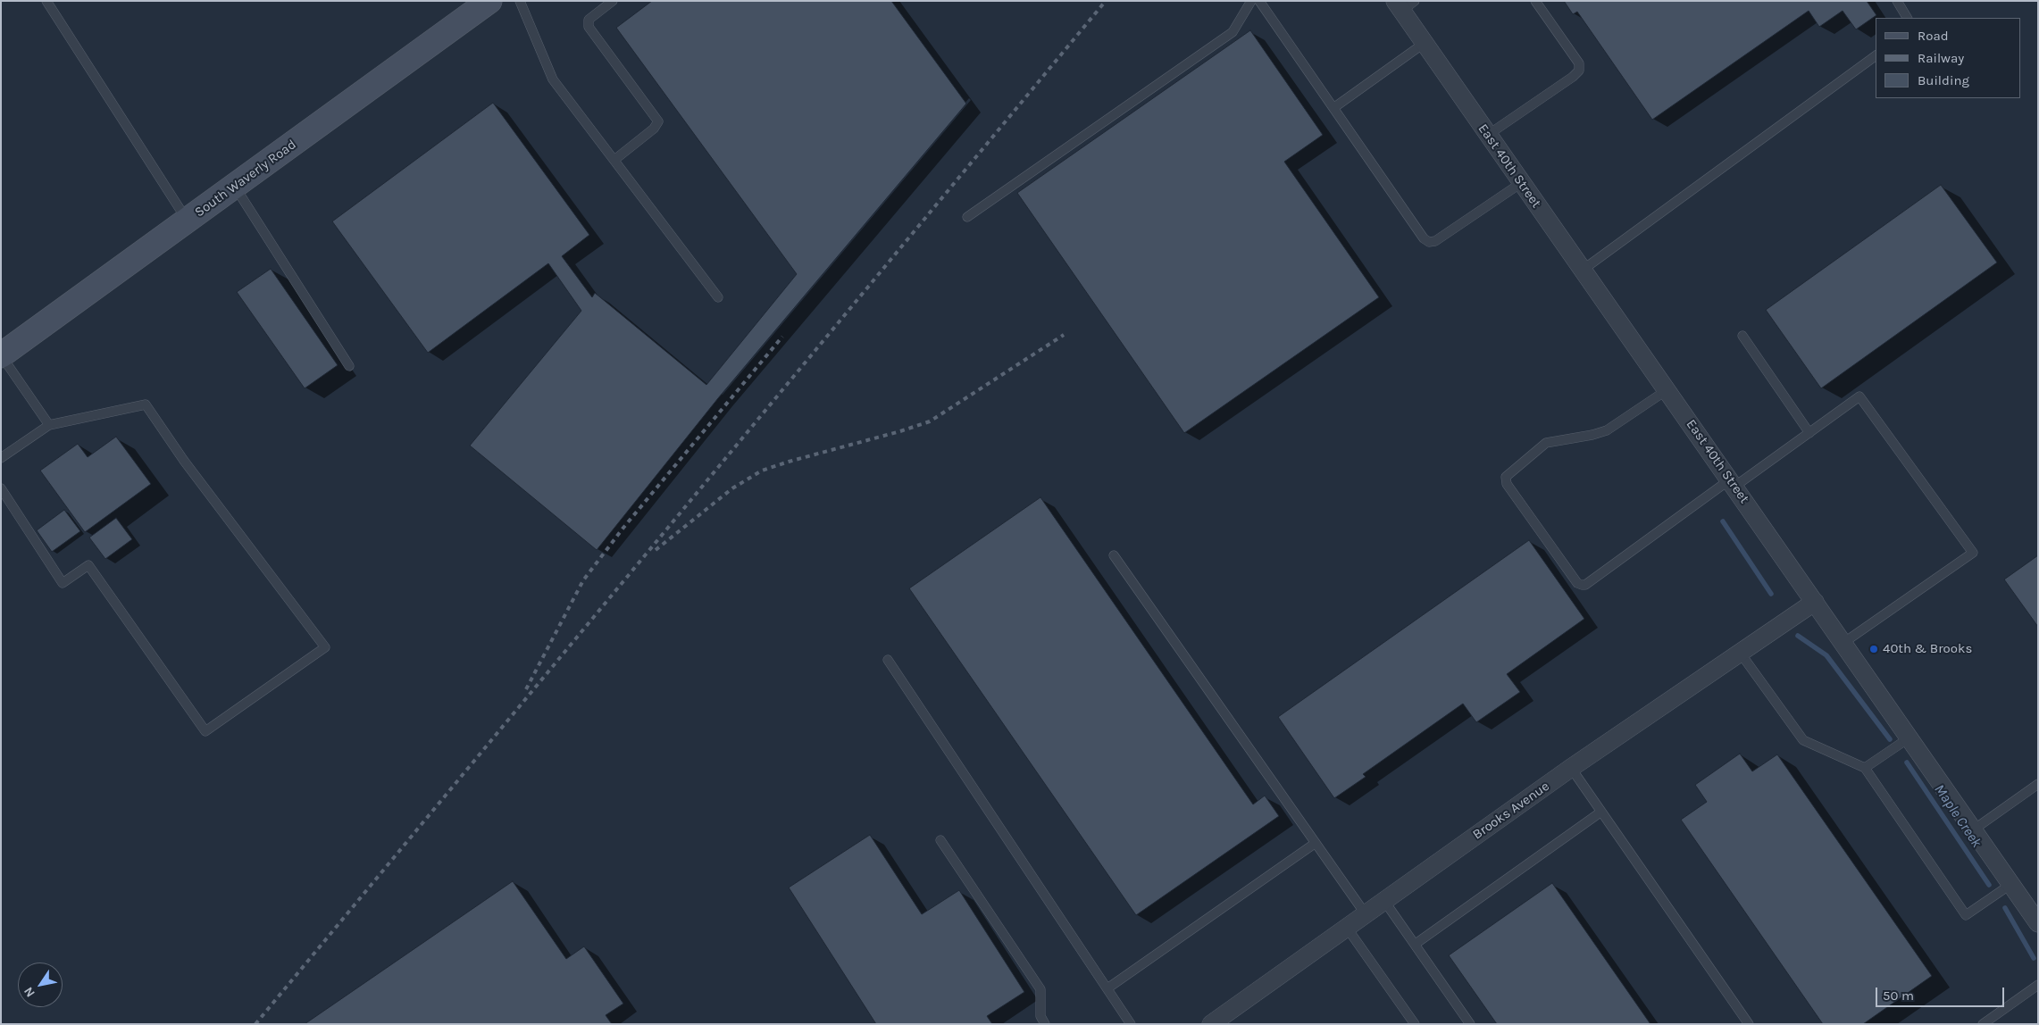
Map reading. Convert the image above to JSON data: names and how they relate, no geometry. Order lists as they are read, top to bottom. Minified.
{"streets":{"main road":["South Waverly Road"],"street":["East 40th Street","Brooks Avenue"]},"crossings":[["East 40th Street","Brooks Avenue"]],"water":["Maple Creek"],"places":["40th & Brooks"],"legend":["Road","Railway","Building"],"scale_bar":"50 m","north":"bottom left"}
